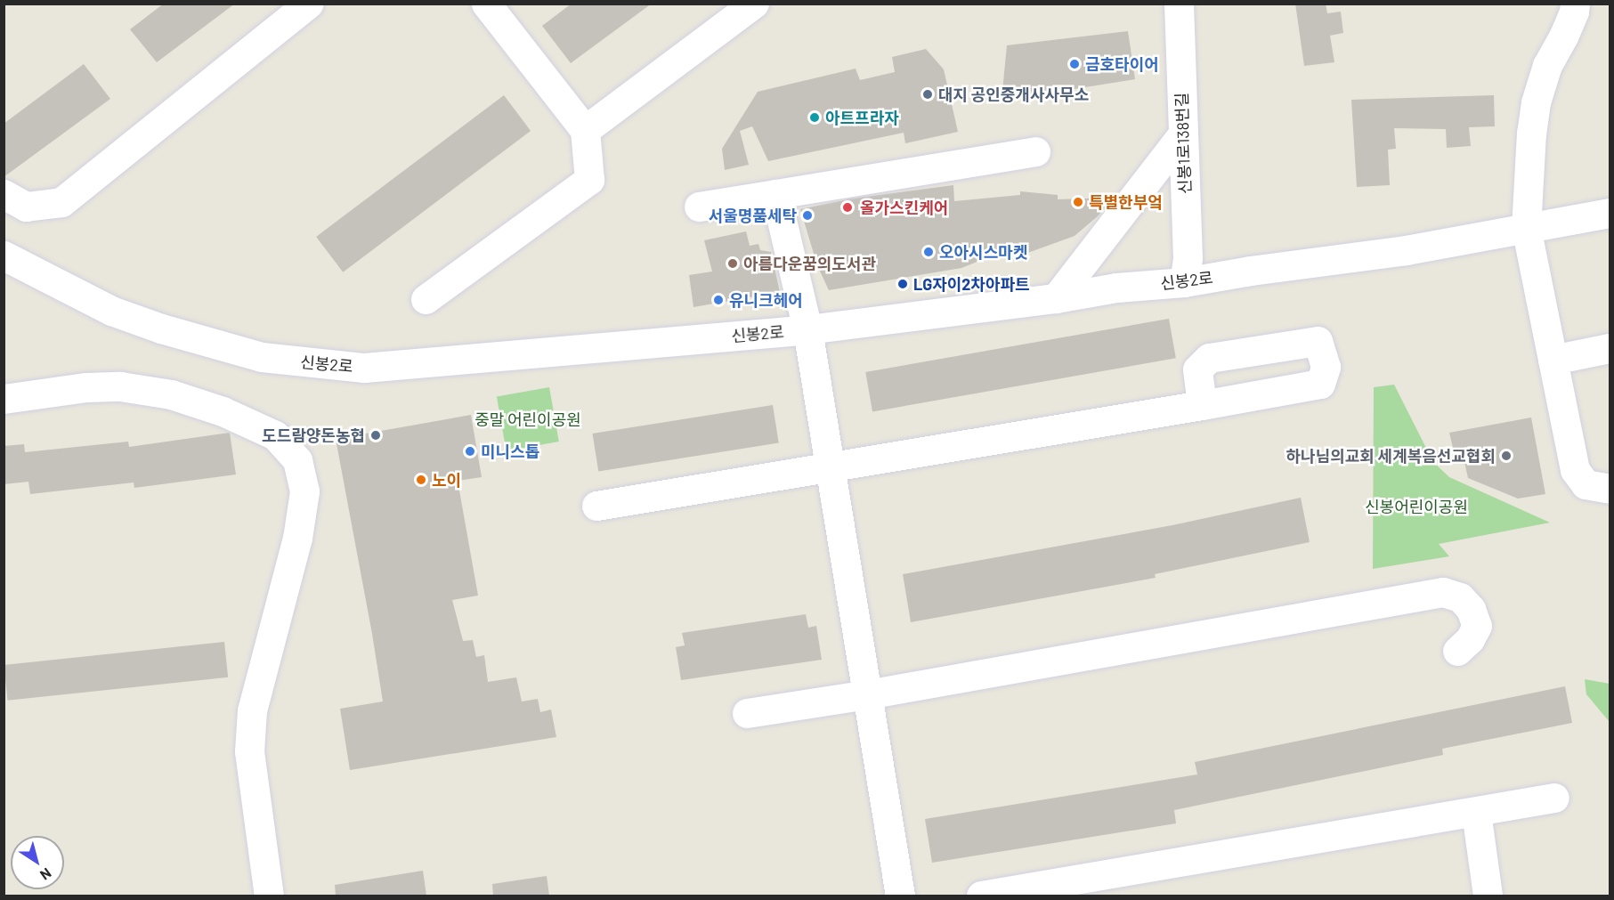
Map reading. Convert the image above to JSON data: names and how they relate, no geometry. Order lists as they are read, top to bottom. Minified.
{"streets":{"street":["신봉1로138번길","신봉2로"]},"crossings":[["신봉1로138번길","신봉2로"]],"parks":["중말 어린이공원","신봉어린이공원"],"places":["금호타이어","대지 공인중개사사무소","아트프라자","특별한부엌","올가스킨케어","서울명품세탁","오아시스마켓","아름다운꿈의도서관","LG자이2차아파트","유니크헤어","도드람양돈농협","미니스톱","하나님의교회 세계복음선교협회","노이"],"north":"bottom right"}
